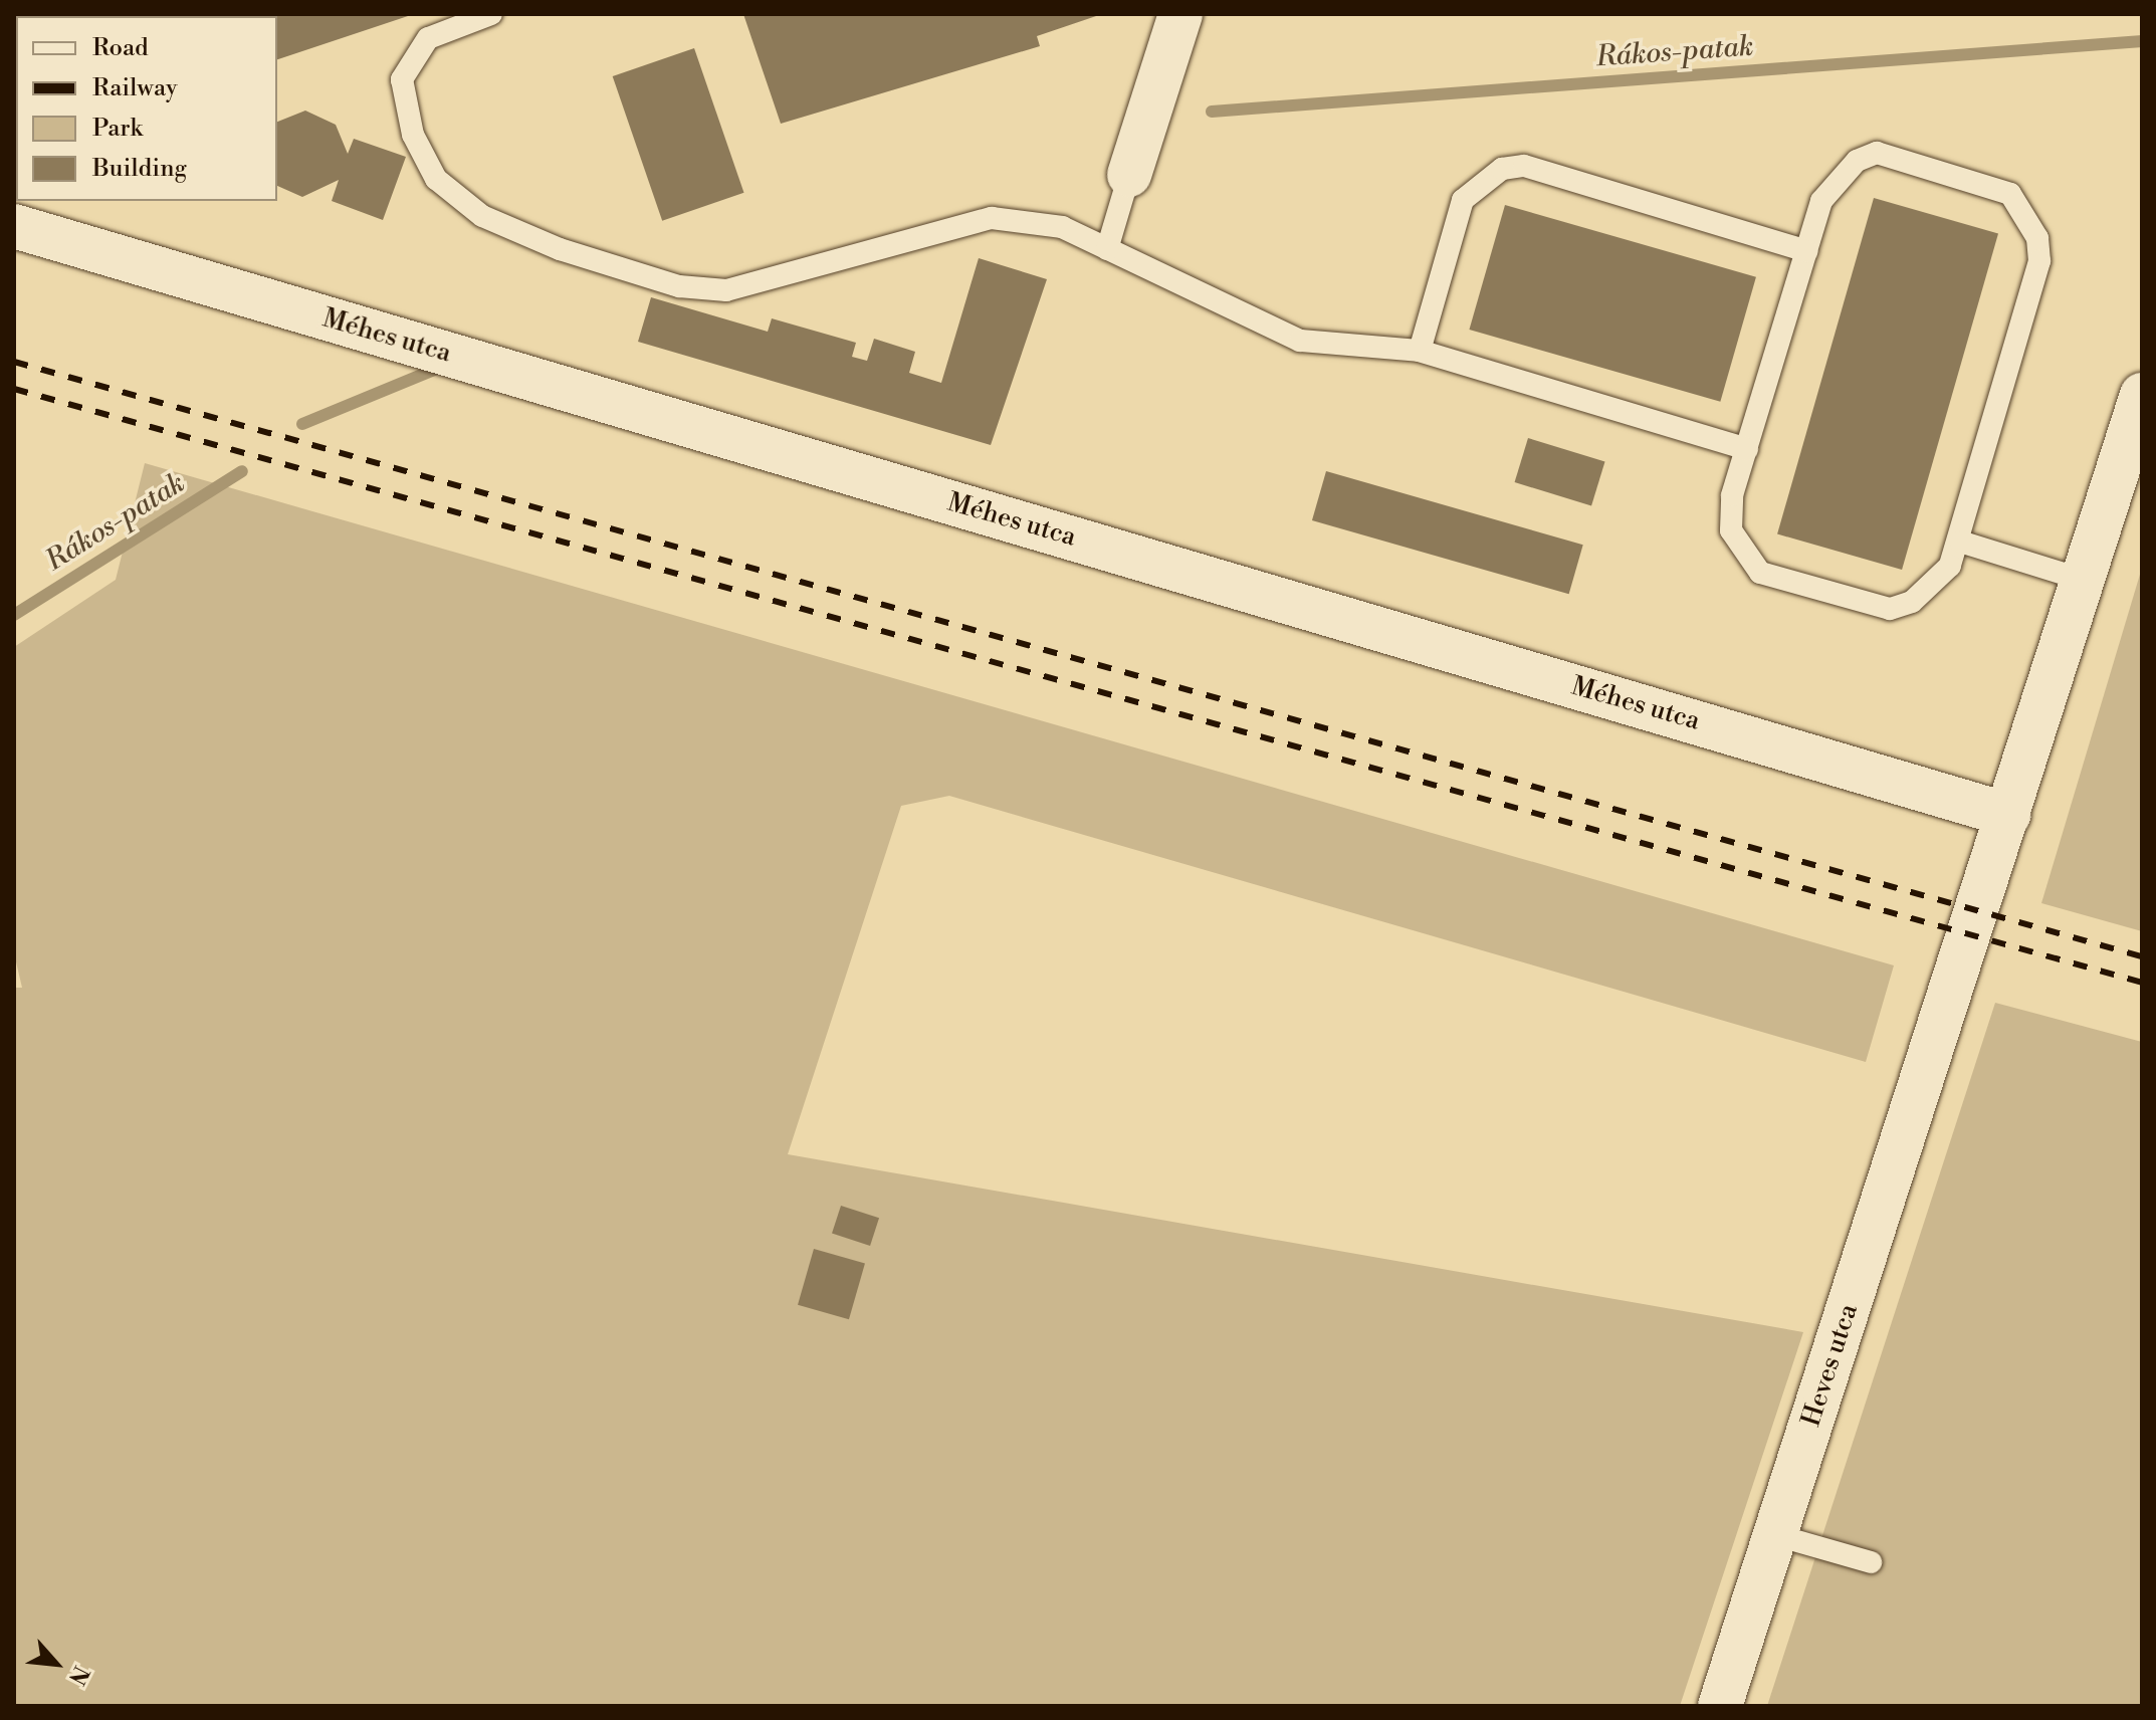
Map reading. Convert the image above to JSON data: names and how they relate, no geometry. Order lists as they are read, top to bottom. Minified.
{"streets":{"street":["Méhes utca","Heves utca"]},"crossings":[["Méhes utca","Heves utca"]],"water":["Rákos-patak"],"legend":["Road","Railway","Park","Building"],"north":"bottom right"}
